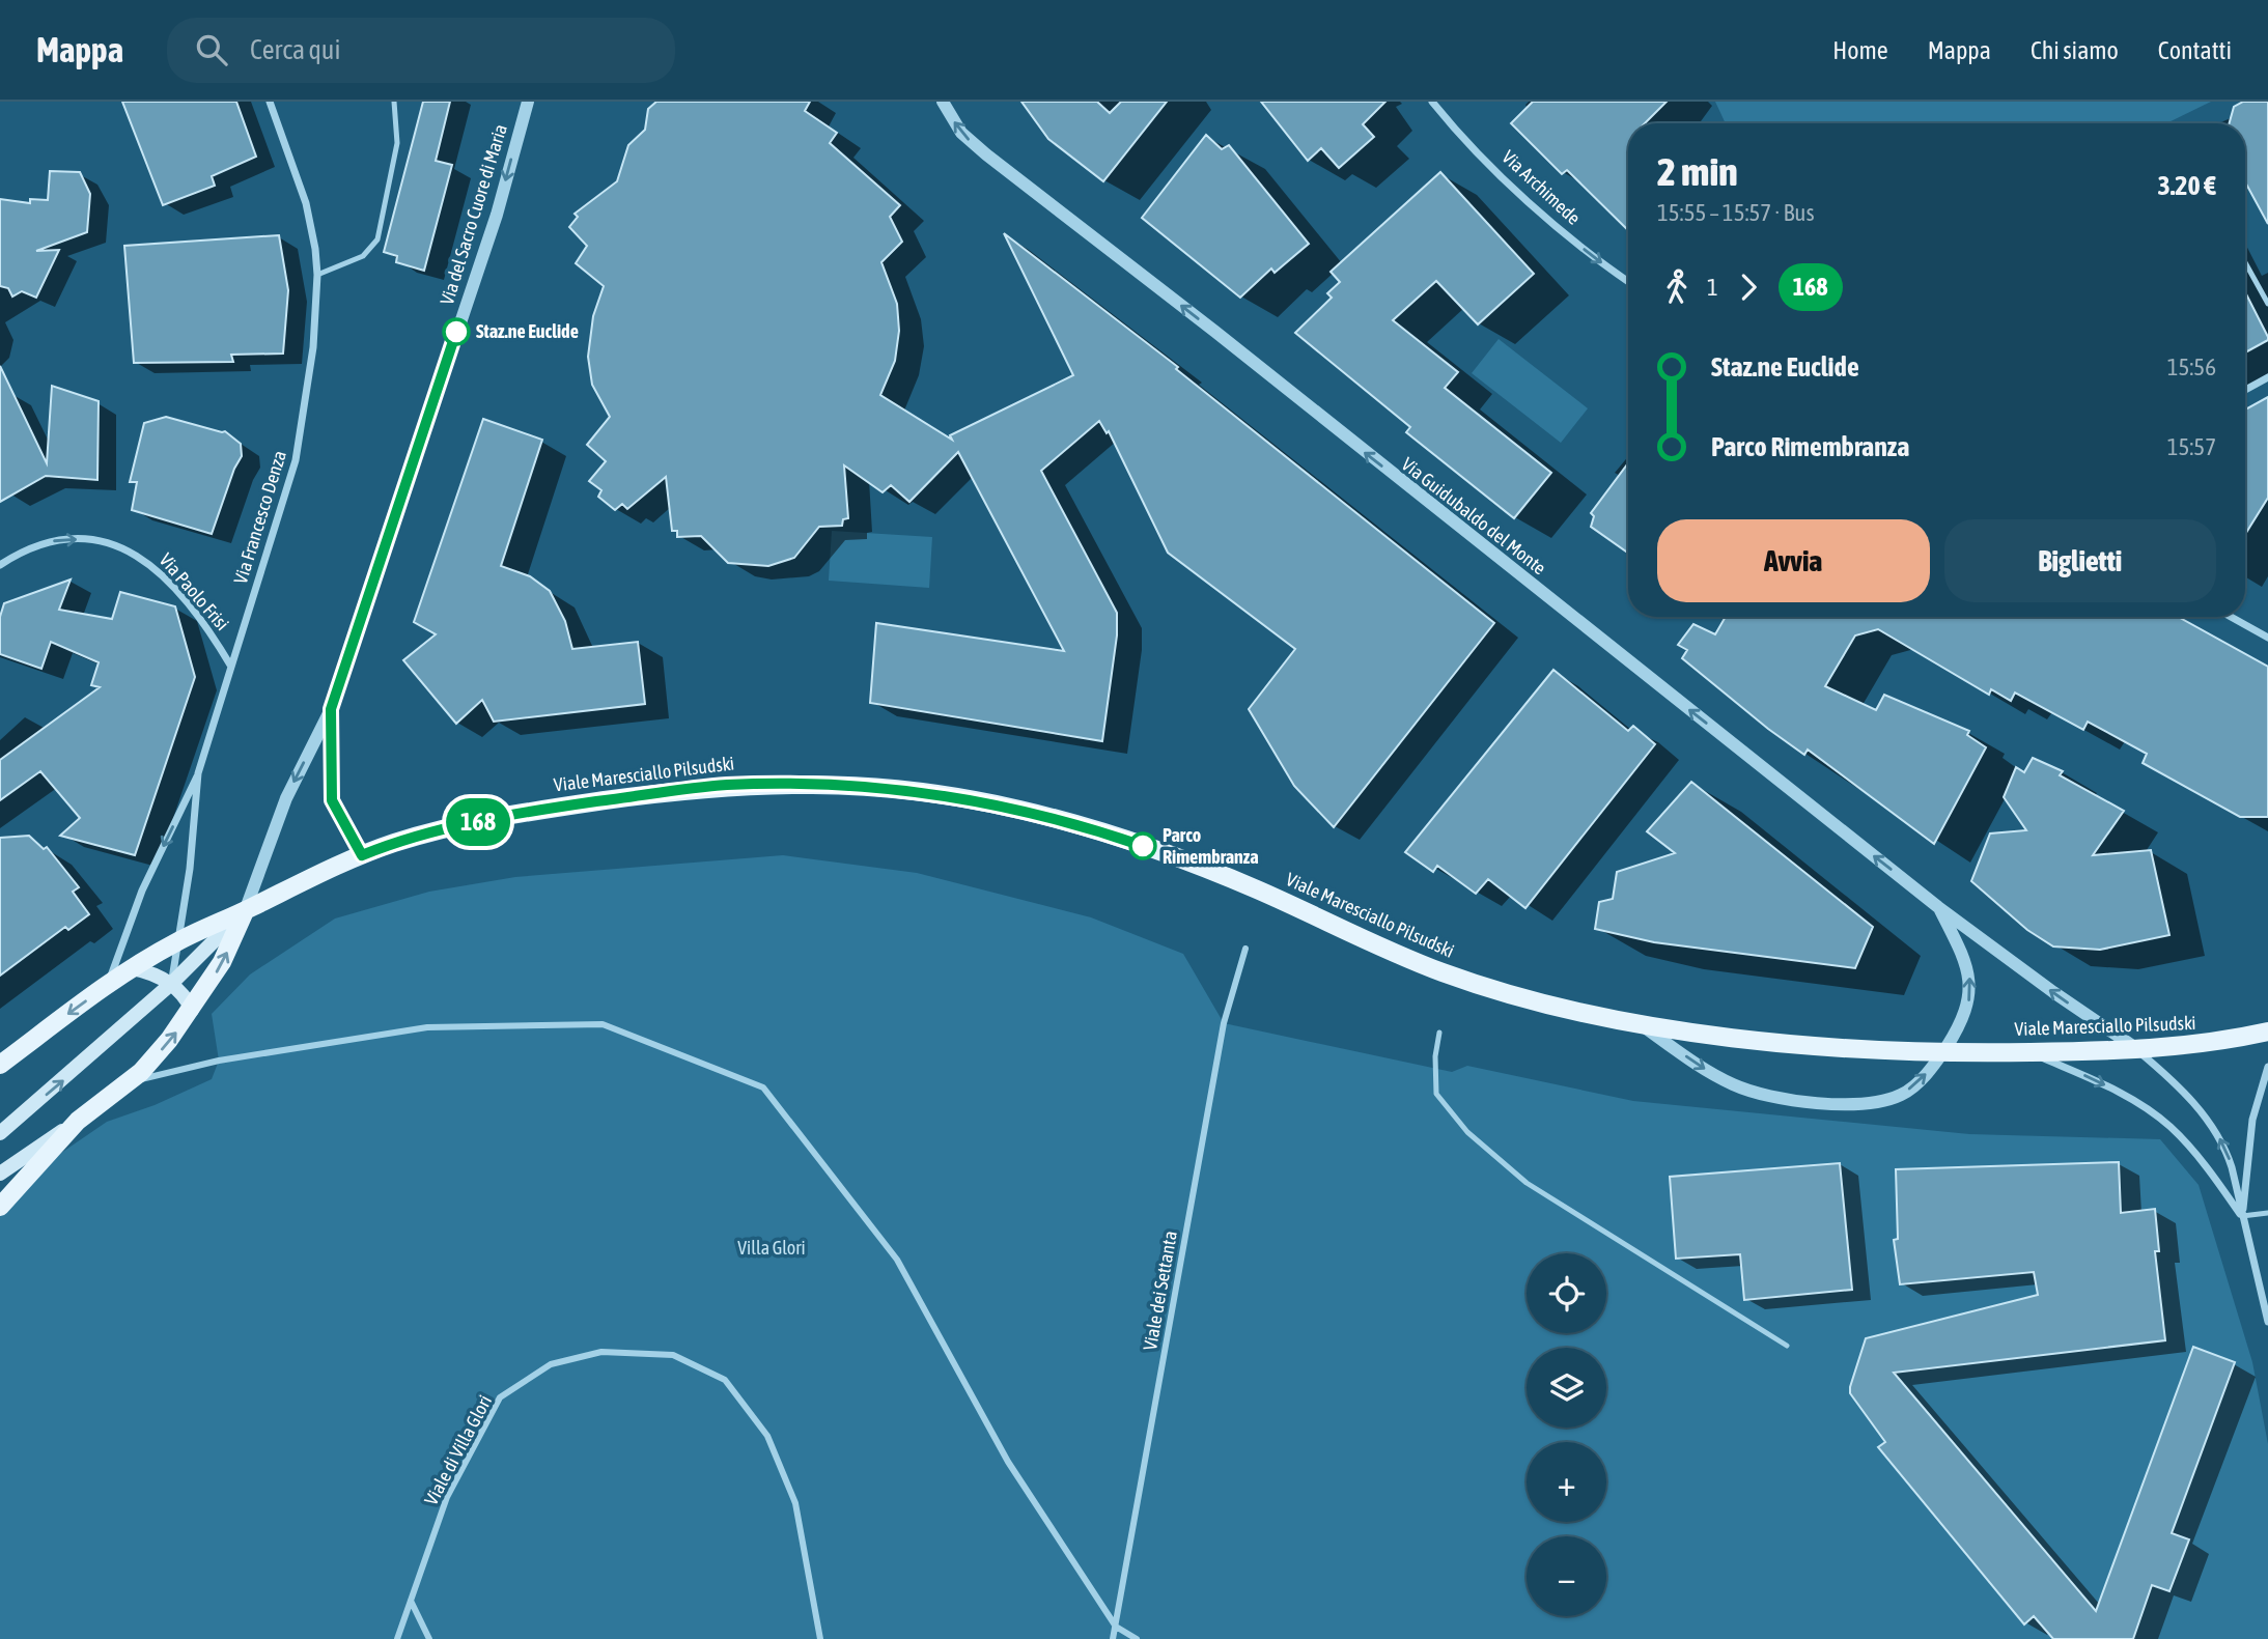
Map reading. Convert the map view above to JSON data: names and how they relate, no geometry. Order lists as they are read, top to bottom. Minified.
{"streets":{"main road":["Viale Maresciallo Pilsudski"],"street":["Via Archimede","Via del Sacro Cuore di Maria","Via Guidubaldo del Monte","Via Francesco Denza","Via Paolo Frisi","Viale dei Settanta","Viale di Villa Glori"]},"crossings":[["Via del Sacro Cuore di Maria","Viale Maresciallo Pilsudski"],["Via Guidubaldo del Monte","Viale Maresciallo Pilsudski"],["Via Francesco Denza","Via Paolo Frisi"],["Via Francesco Denza","Viale Maresciallo Pilsudski"]],"one_way":["Via Archimede","Via del Sacro Cuore di Maria","Via Guidubaldo del Monte","Via Paolo Frisi"],"parks":["Villa Glori"],"places":["Staz.ne Euclide","Parco Rimembranza"],"lines":["bus line 168"],"page":{"header":"Mappa","search":"Cerca qui","nav":["Home","Mappa","Chi siamo","Contatti"],"on_map":"168","heading":["2 min","15:55 – 15:57 · Bus","3.20 €"],"legs":["1","168"],"list":[{"name":"Staz.ne Euclide","value":"15:56"},{"name":"Parco Rimembranza","value":"15:57"}],"buttons":["Avvia","Biglietti"],"map_buttons":["+","−"]}}
